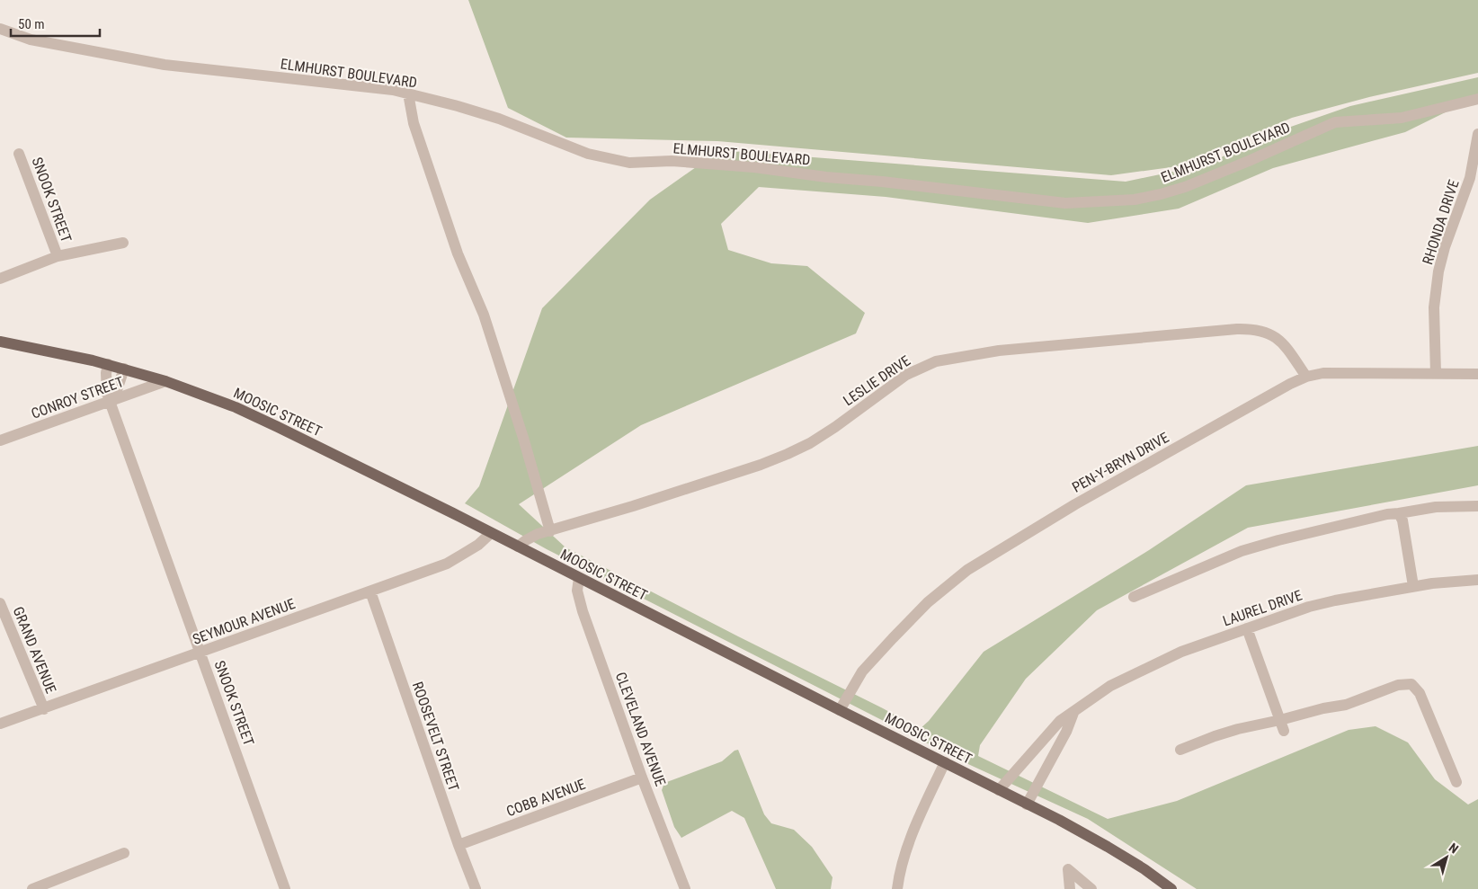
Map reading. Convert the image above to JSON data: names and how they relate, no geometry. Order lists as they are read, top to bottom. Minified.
{"streets":{"main road":["MOOSIC STREET"],"street":["ELMHURST BOULEVARD","SNOOK STREET","RHONDA DRIVE","LESLIE DRIVE","CONROY STREET","PEN-Y-BRYN DRIVE","LAUREL DRIVE","SEYMOUR AVENUE","GRAND AVENUE","CLEVELAND AVENUE","ROOSEVELT STREET","COBB AVENUE"]},"crossings":[["SNOOK STREET","CONROY STREET"],["SNOOK STREET","MOOSIC STREET"],["SNOOK STREET","SEYMOUR AVENUE"],["RHONDA DRIVE","PEN-Y-BRYN DRIVE"],["LESLIE DRIVE","MOOSIC STREET"],["LESLIE DRIVE","PEN-Y-BRYN DRIVE"],["CONROY STREET","MOOSIC STREET"],["MOOSIC STREET","PEN-Y-BRYN DRIVE"],["MOOSIC STREET","LAUREL DRIVE"],["MOOSIC STREET","SEYMOUR AVENUE"],["MOOSIC STREET","CLEVELAND AVENUE"],["SEYMOUR AVENUE","GRAND AVENUE"],["SEYMOUR AVENUE","ROOSEVELT STREET"],["CLEVELAND AVENUE","COBB AVENUE"],["ROOSEVELT STREET","COBB AVENUE"]],"scale_bar":"50 m","north":"top right"}
